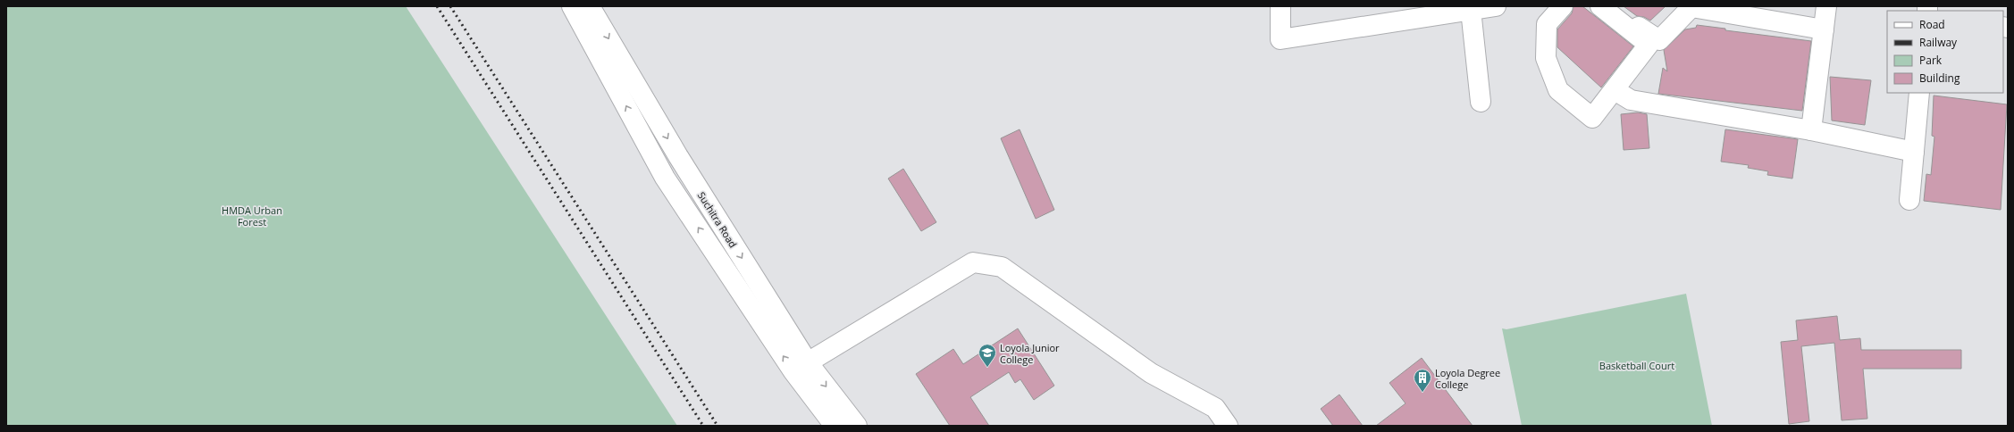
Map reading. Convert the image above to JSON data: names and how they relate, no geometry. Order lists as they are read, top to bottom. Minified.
{"streets":{"street":["Suchitra Road"]},"parks":["HMDA Urban Forest","Basketball Court"],"places":{"school or university":["Loyola Junior College"],"building":["Loyola Degree College"]},"legend":["Road","Railway","Park","Building"]}
